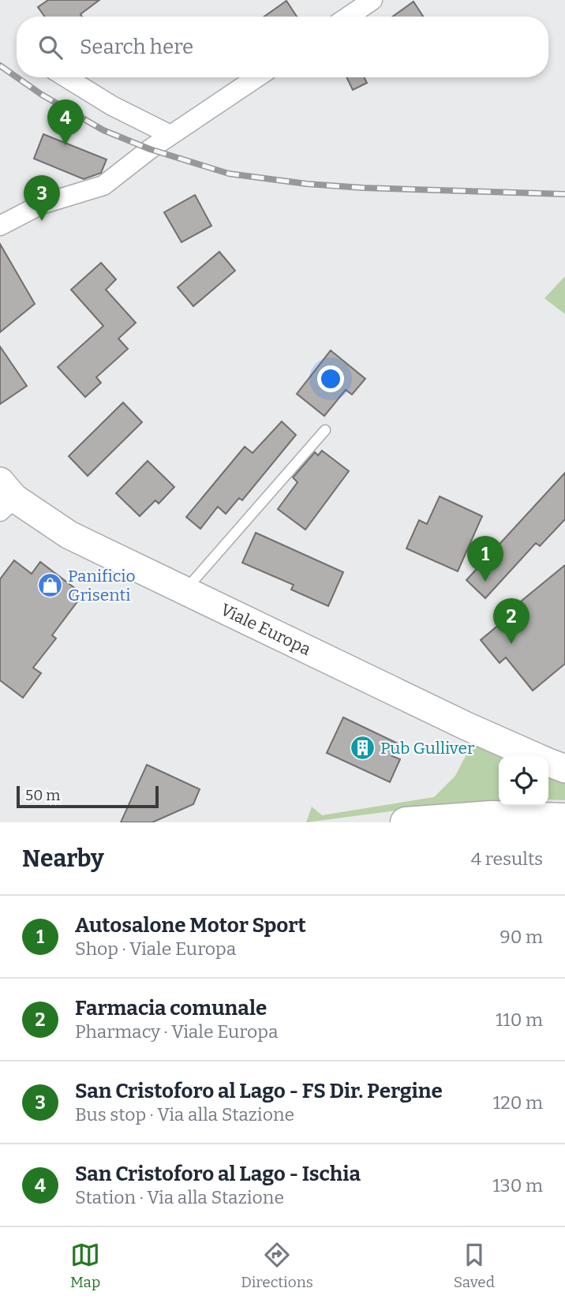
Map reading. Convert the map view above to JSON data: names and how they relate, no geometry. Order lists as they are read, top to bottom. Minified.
{"streets":{"main road":["Viale Europa"]},"places":{"shop":["Panificio Grisenti"],"building":["Pub Gulliver"]},"scale_bar":"50 m","page":{"search":"Search here","pins":["4","3","1","2"],"scale":"50 m","heading":["Nearby","4 results"],"list":[{"mark":"1","name":"Autosalone Motor Sport","note":"Shop · Viale Europa","value":"90 m"},{"mark":"2","name":"Farmacia comunale","note":"Pharmacy · Viale Europa","value":"110 m"},{"mark":"3","name":"San Cristoforo al Lago - FS Dir. Pergine","note":"Bus stop · Via alla Stazione","value":"120 m"},{"mark":"4","name":"San Cristoforo al Lago - Ischia","note":"Station · Via alla Stazione","value":"130 m"}],"nav":["Map","Directions","Saved"]}}
